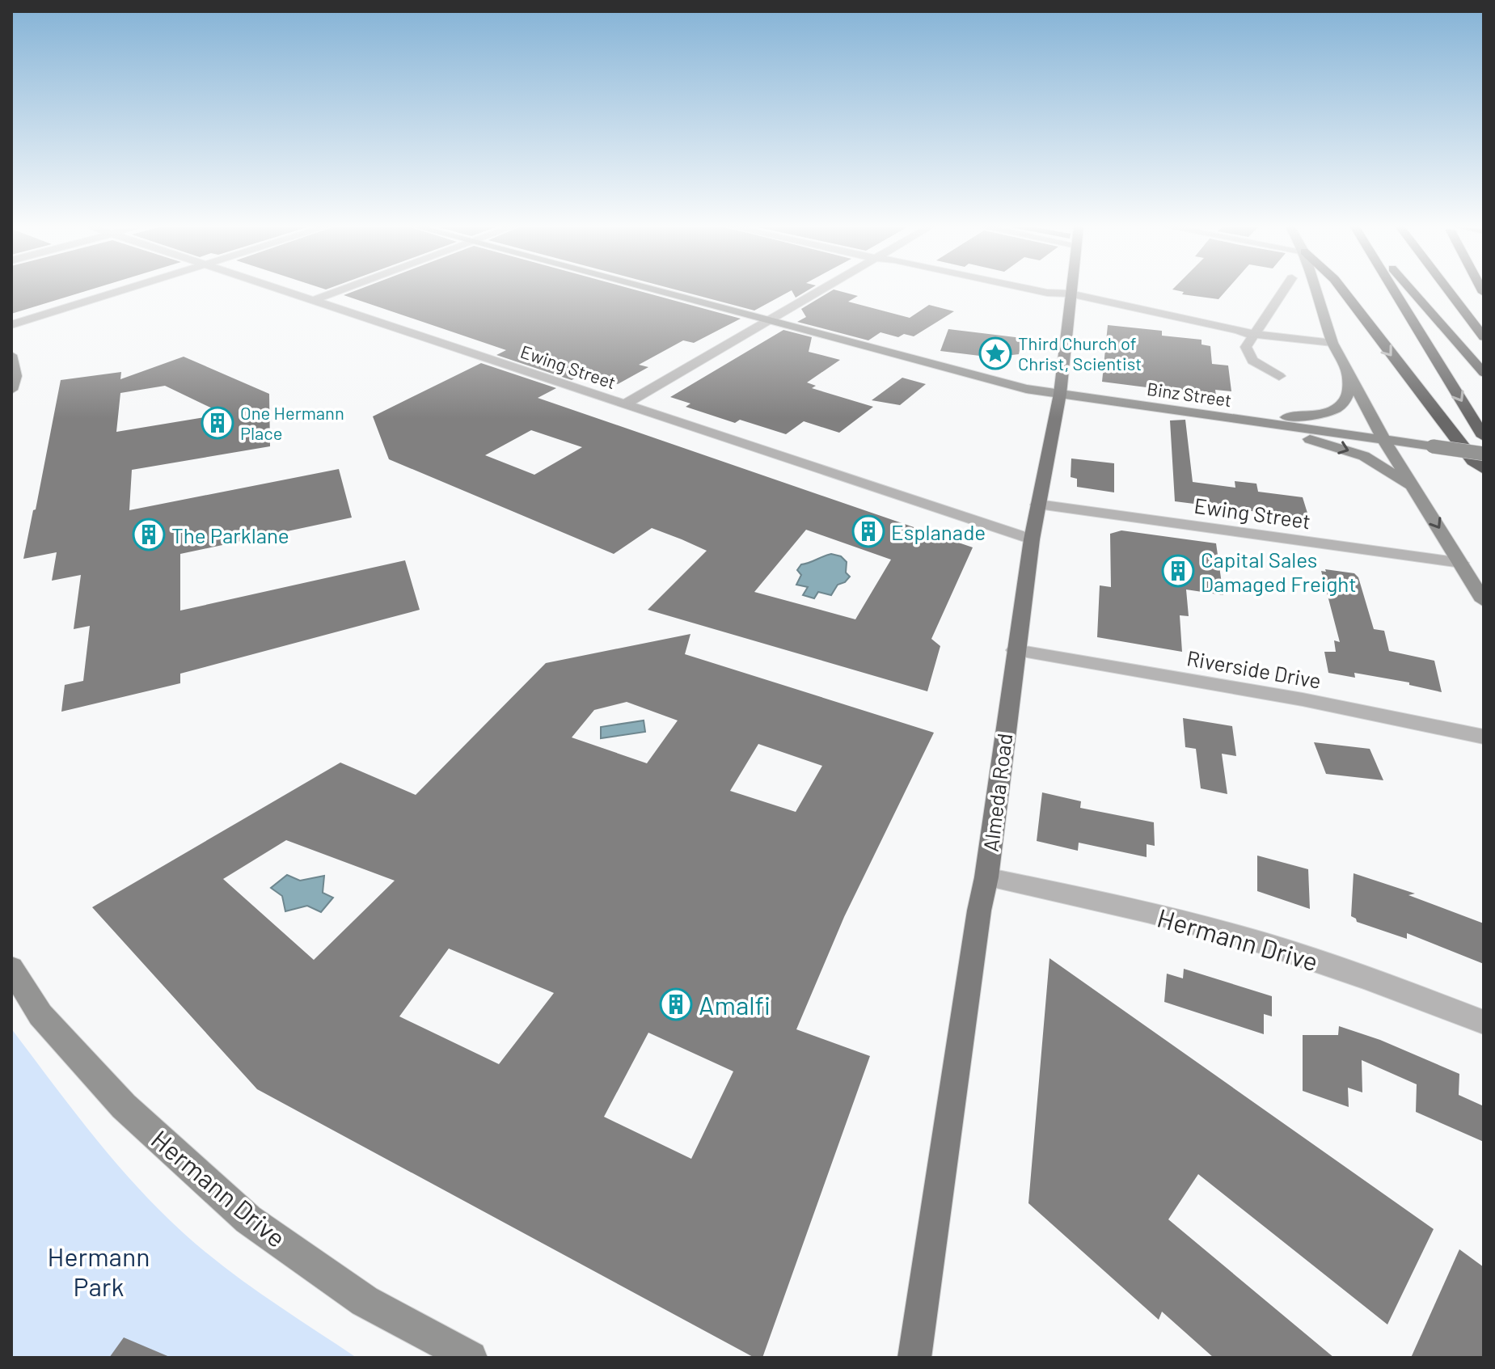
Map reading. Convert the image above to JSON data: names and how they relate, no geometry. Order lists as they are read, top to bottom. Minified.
{"streets":{"main road":["Binz Street","Almeda Road","Hermann Drive"],"street":["Ewing Street","Riverside Drive"]},"crossings":[["Ewing Street","Almeda Road"],["Binz Street","Almeda Road"],["Riverside Drive","Almeda Road"],["Almeda Road","Hermann Drive"]],"parks":["Hermann Park"],"places":{"place":["Third Church of Christ, Scientist"],"building":["One Hermann Place","Esplanade","The Parklane","Capital Sales Damaged Freight","Amalfi"]}}
